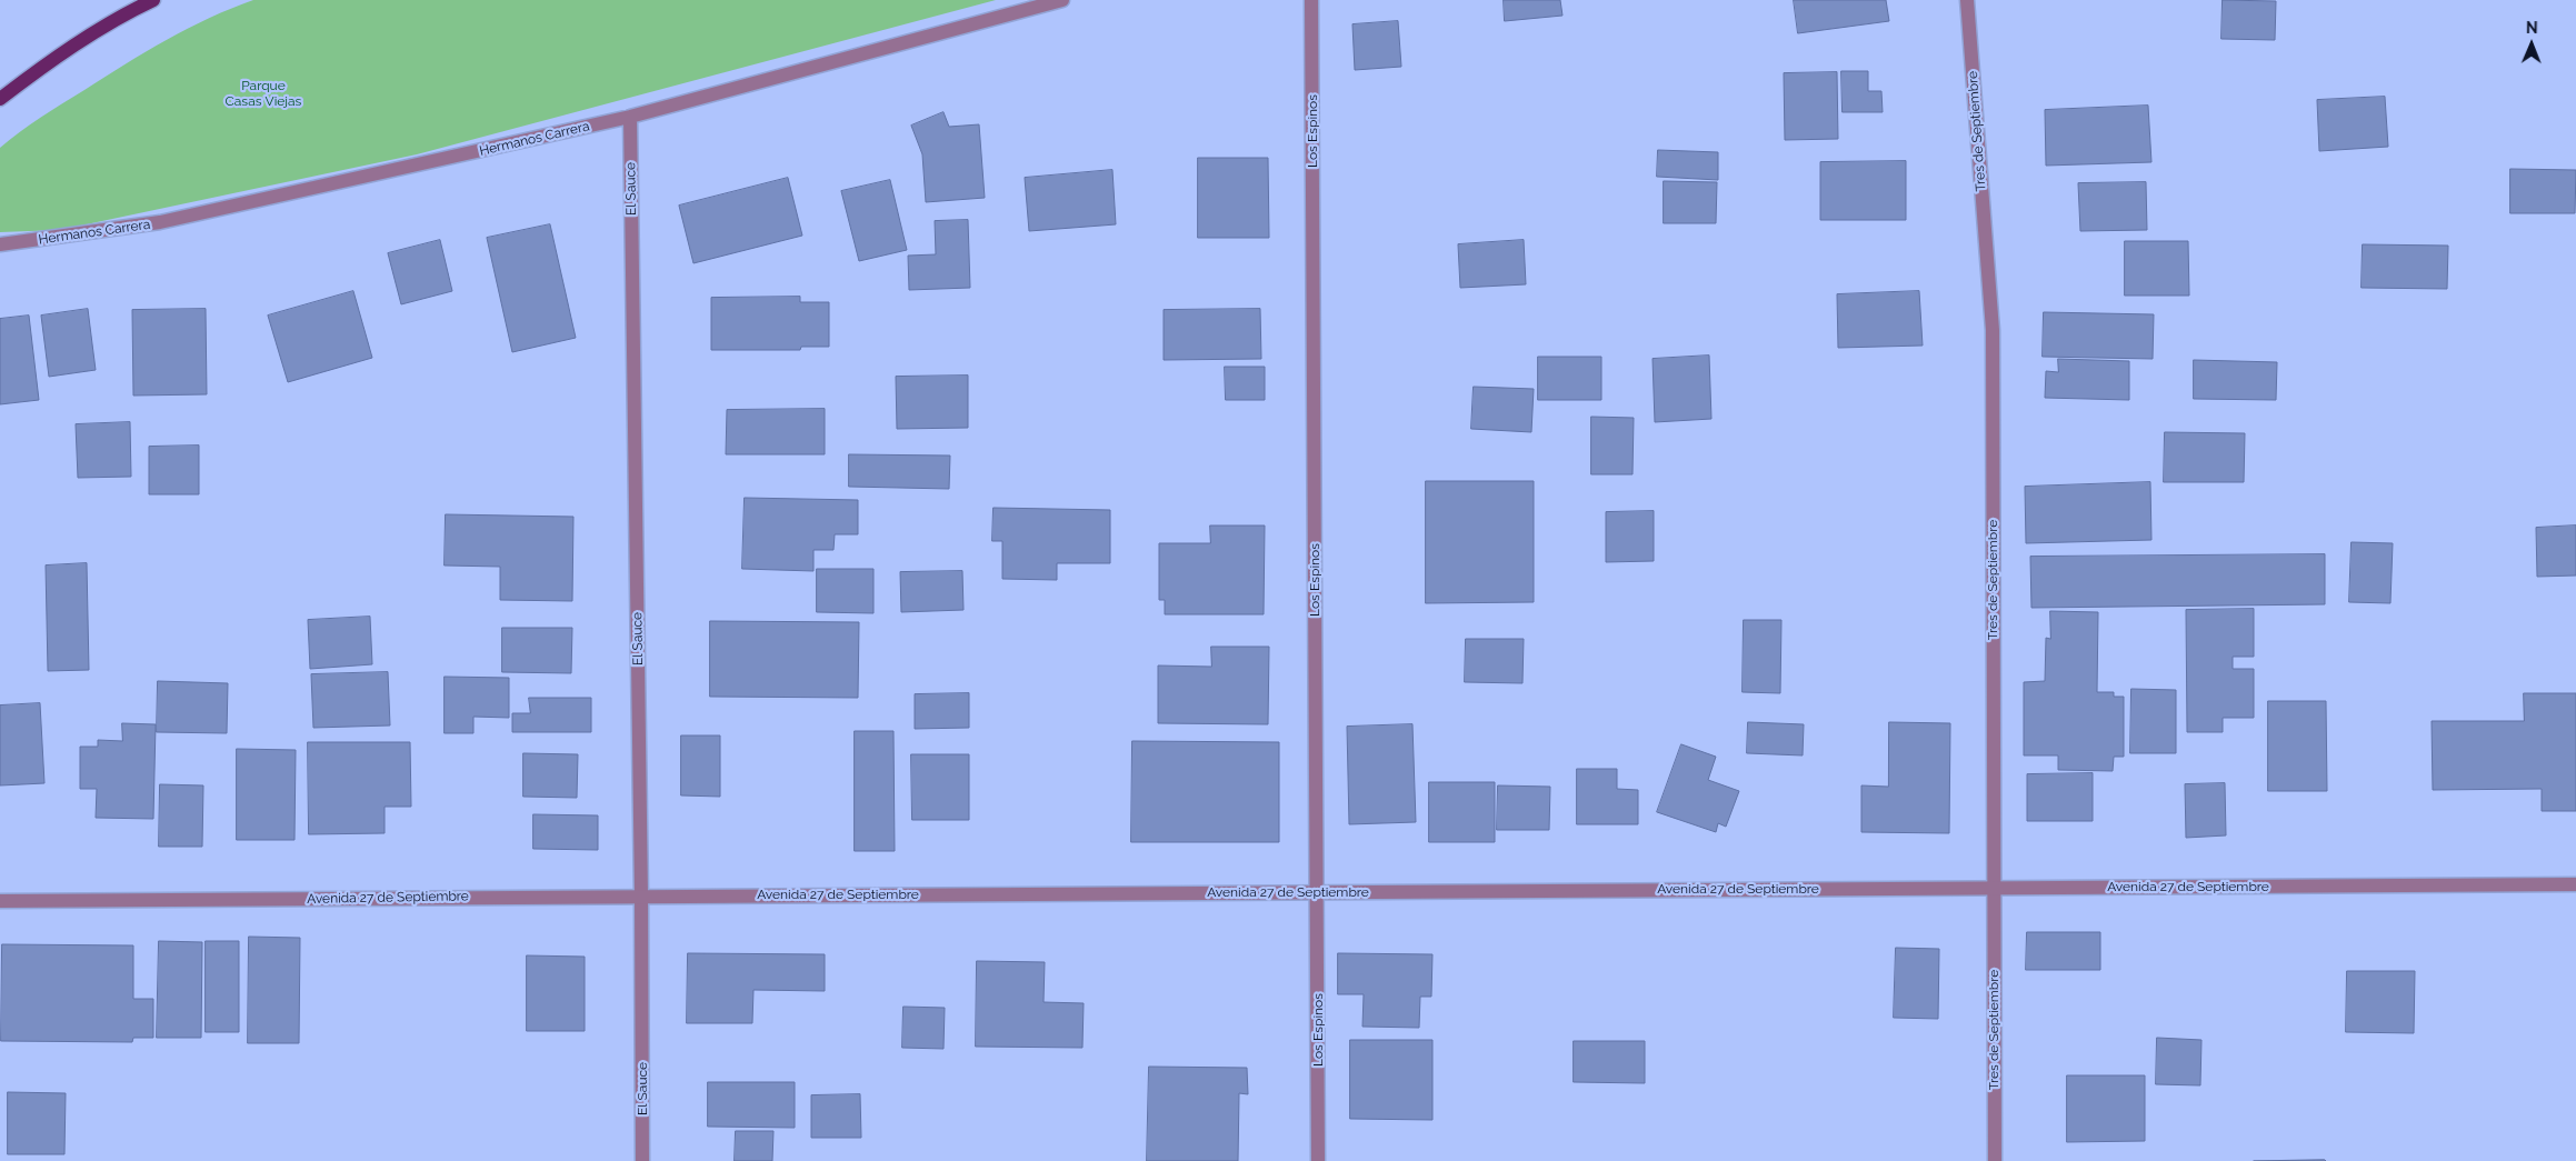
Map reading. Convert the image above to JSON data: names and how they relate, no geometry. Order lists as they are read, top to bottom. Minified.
{"streets":{"street":["Los Espinos","Tres de Septiembre","Hermanos Carrera","El Sauce","Avenida 27 de Septiembre"]},"crossings":[["Los Espinos","Avenida 27 de Septiembre"],["Tres de Septiembre","Avenida 27 de Septiembre"],["Hermanos Carrera","El Sauce"],["El Sauce","Avenida 27 de Septiembre"]],"parks":["Parque Casas Viejas"],"north":"top"}
